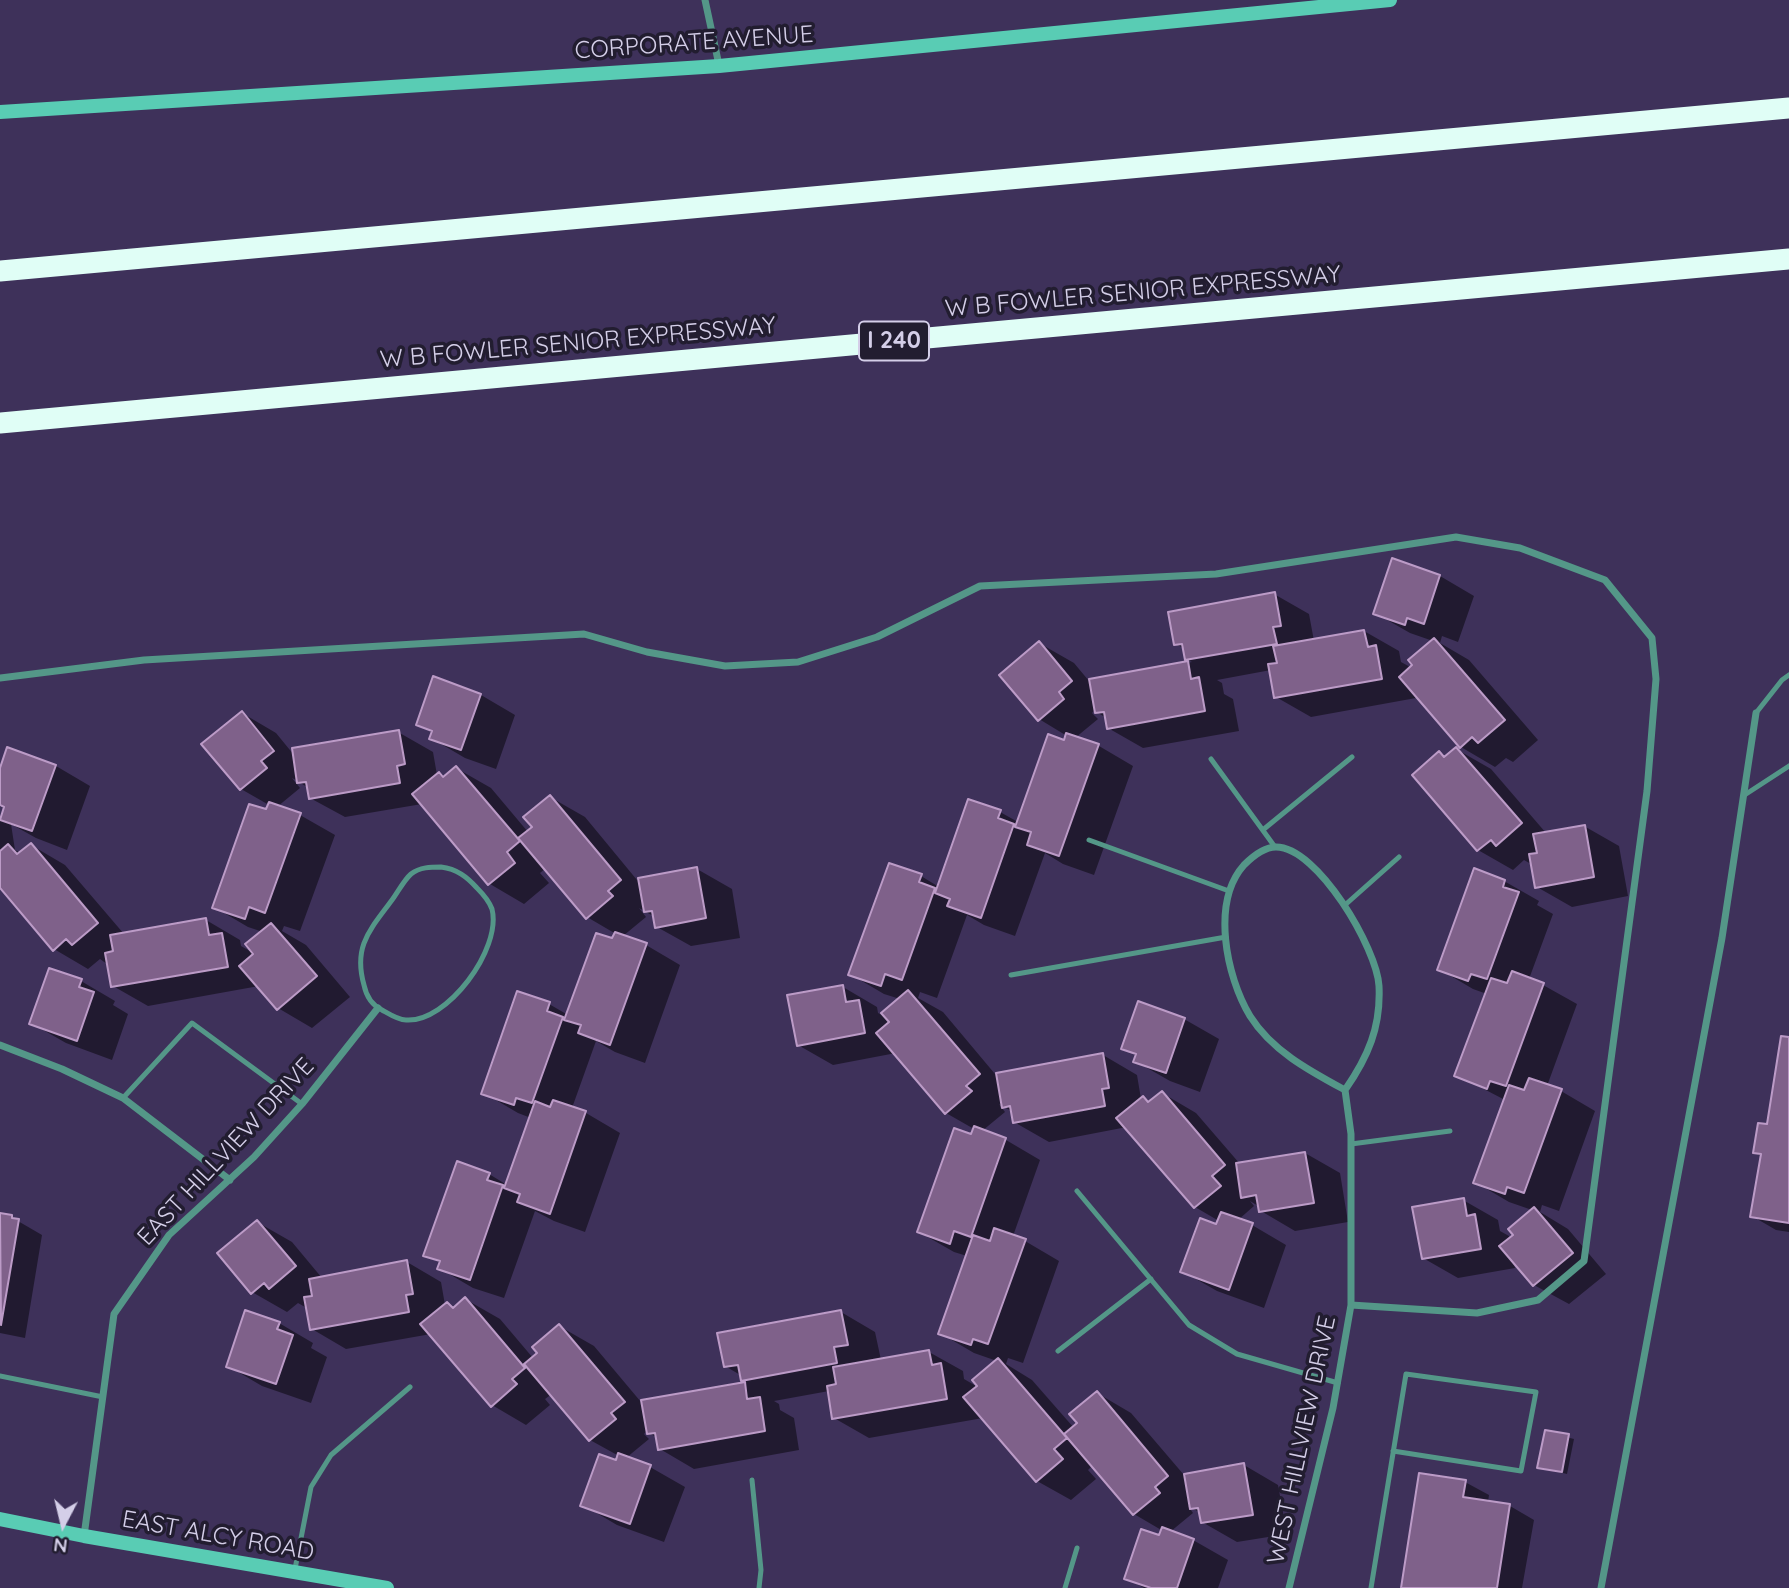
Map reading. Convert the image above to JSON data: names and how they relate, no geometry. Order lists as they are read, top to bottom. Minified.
{"streets":{"highway":["W B FOWLER SENIOR EXPRESSWAY","I 240"],"street":["CORPORATE AVENUE","EAST HILLVIEW DRIVE","WEST HILLVIEW DRIVE","EAST ALCY ROAD"]},"crossings":[["EAST HILLVIEW DRIVE","EAST ALCY ROAD"]],"north":"bottom"}
